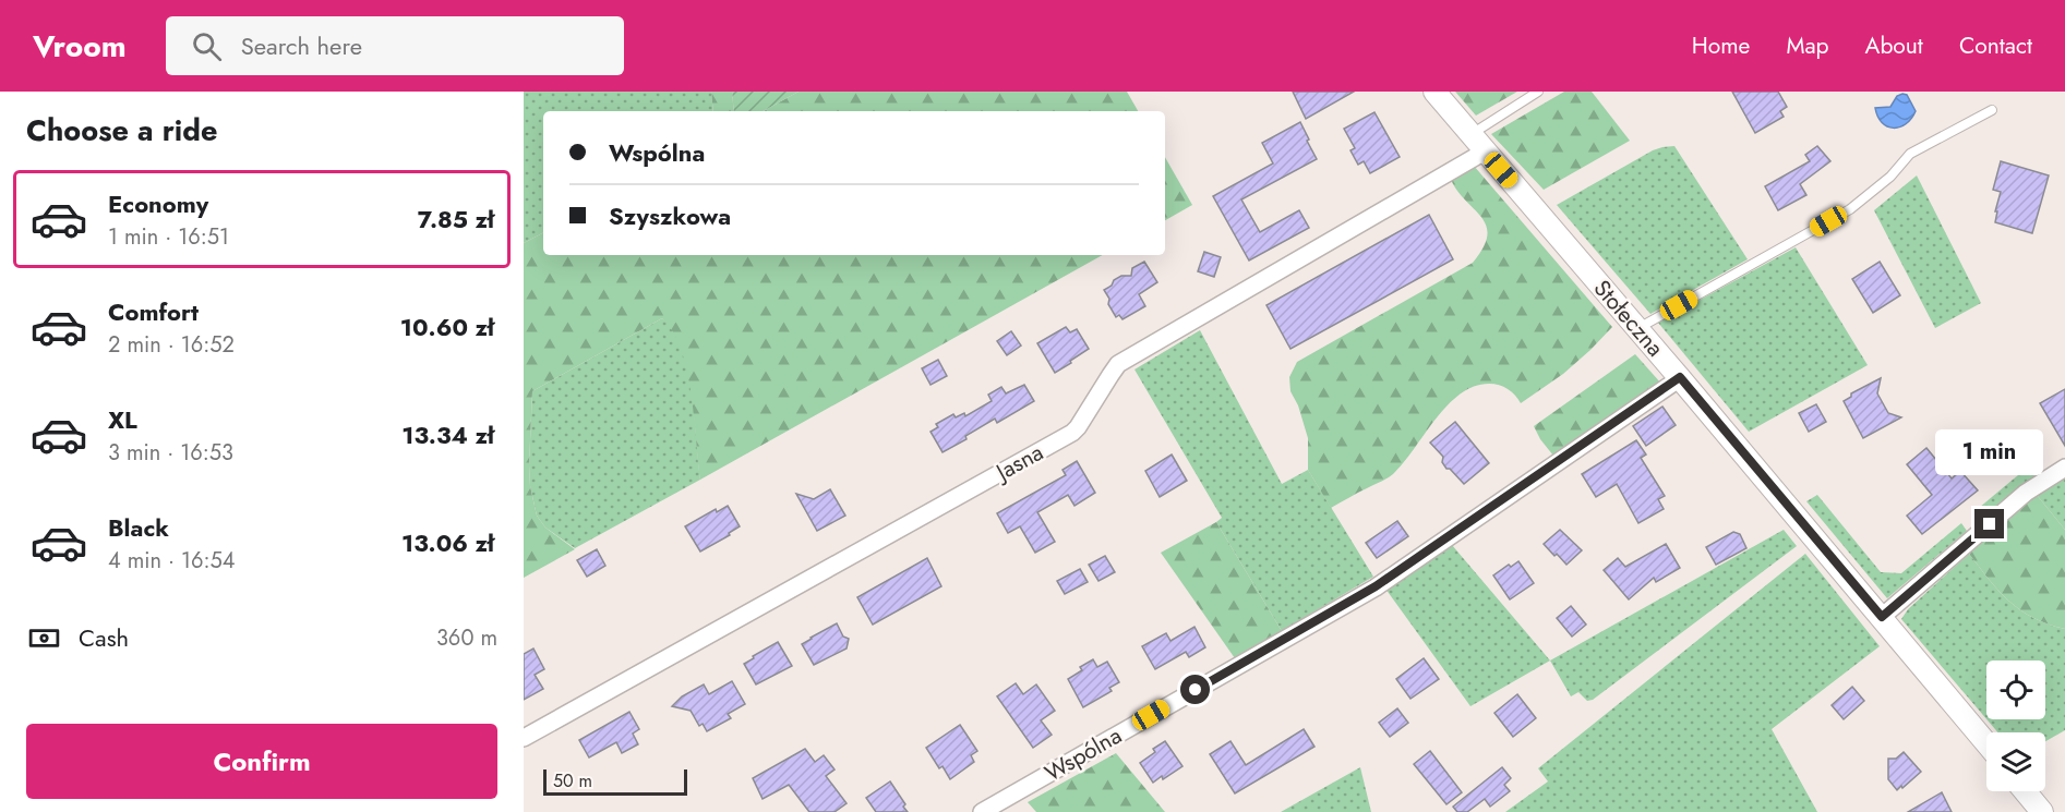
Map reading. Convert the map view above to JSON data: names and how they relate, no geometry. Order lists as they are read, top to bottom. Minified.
{"streets":{"street":["Stołeczna","Jasna","Wspólna"]},"crossings":[["Stołeczna","Jasna"],["Stołeczna","Wspólna"]],"scale_bar":"50 m","page":{"header":"Vroom","search":"Search here","nav":["Home","Map","About","Contact"],"heading":"Choose a ride","banner":["Wspólna","Szyszkowa"],"list":[{"name":"Economy","note":"1 min · 16:51","value":"7.85 zł"},{"name":"Comfort","note":"2 min · 16:52","value":"10.60 zł"},{"name":"XL","note":"3 min · 16:53","value":"13.34 zł"},{"name":"Black","note":"4 min · 16:54","value":"13.06 zł"}],"bubble":"1 min","pay":["Cash","360 m"],"buttons":"Confirm","scale":"50 m"}}
